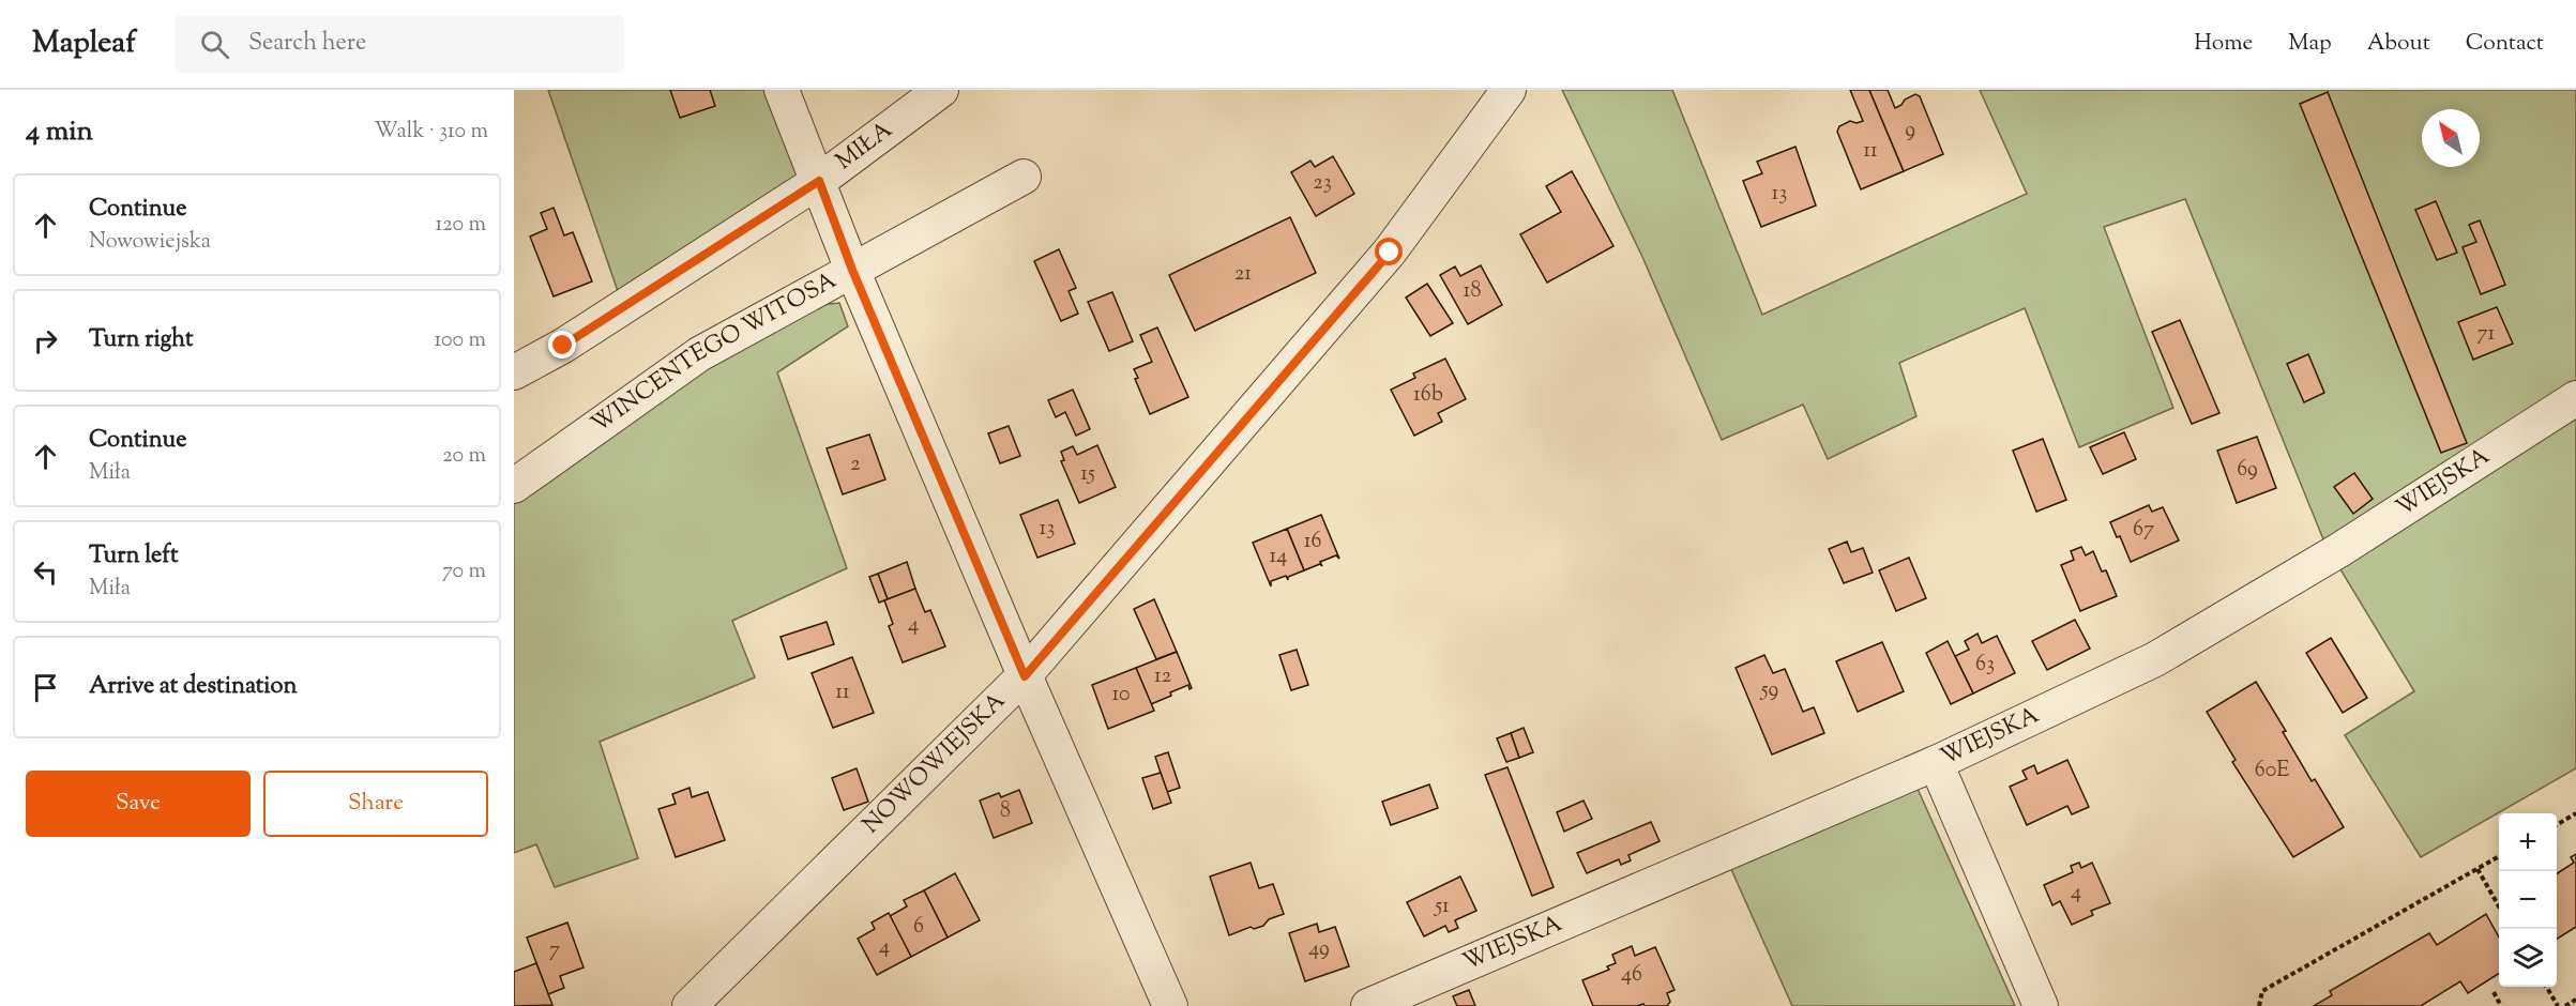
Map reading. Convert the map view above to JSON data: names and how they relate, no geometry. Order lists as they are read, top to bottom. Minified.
{"streets":{"street":["MIŁA","WINCENTEGO WITOSA","WIEJSKA","NOWOWIEJSKA"]},"crossings":[["MIŁA","WINCENTEGO WITOSA"],["MIŁA","NOWOWIEJSKA"]],"house_numbers":["9","11","23","13","21","18","71","16b","2","69","15","13","67","16","14","4","63","12","59","11","10","60E","8","4","51","6","4","49","7","46"],"north":"top left","page":{"header":"Mapleaf","search":"Search here","nav":["Home","Map","About","Contact"],"heading":["4 min","Walk · 310 m"],"list":[["Continue","Nowowiejska","120 m"],["Turn right","100 m"],["Continue","Miła","20 m"],["Turn left","Miła","70 m"],"Arrive at destination"],"buttons":["Save","Share"],"map_buttons":["+","−"]}}
